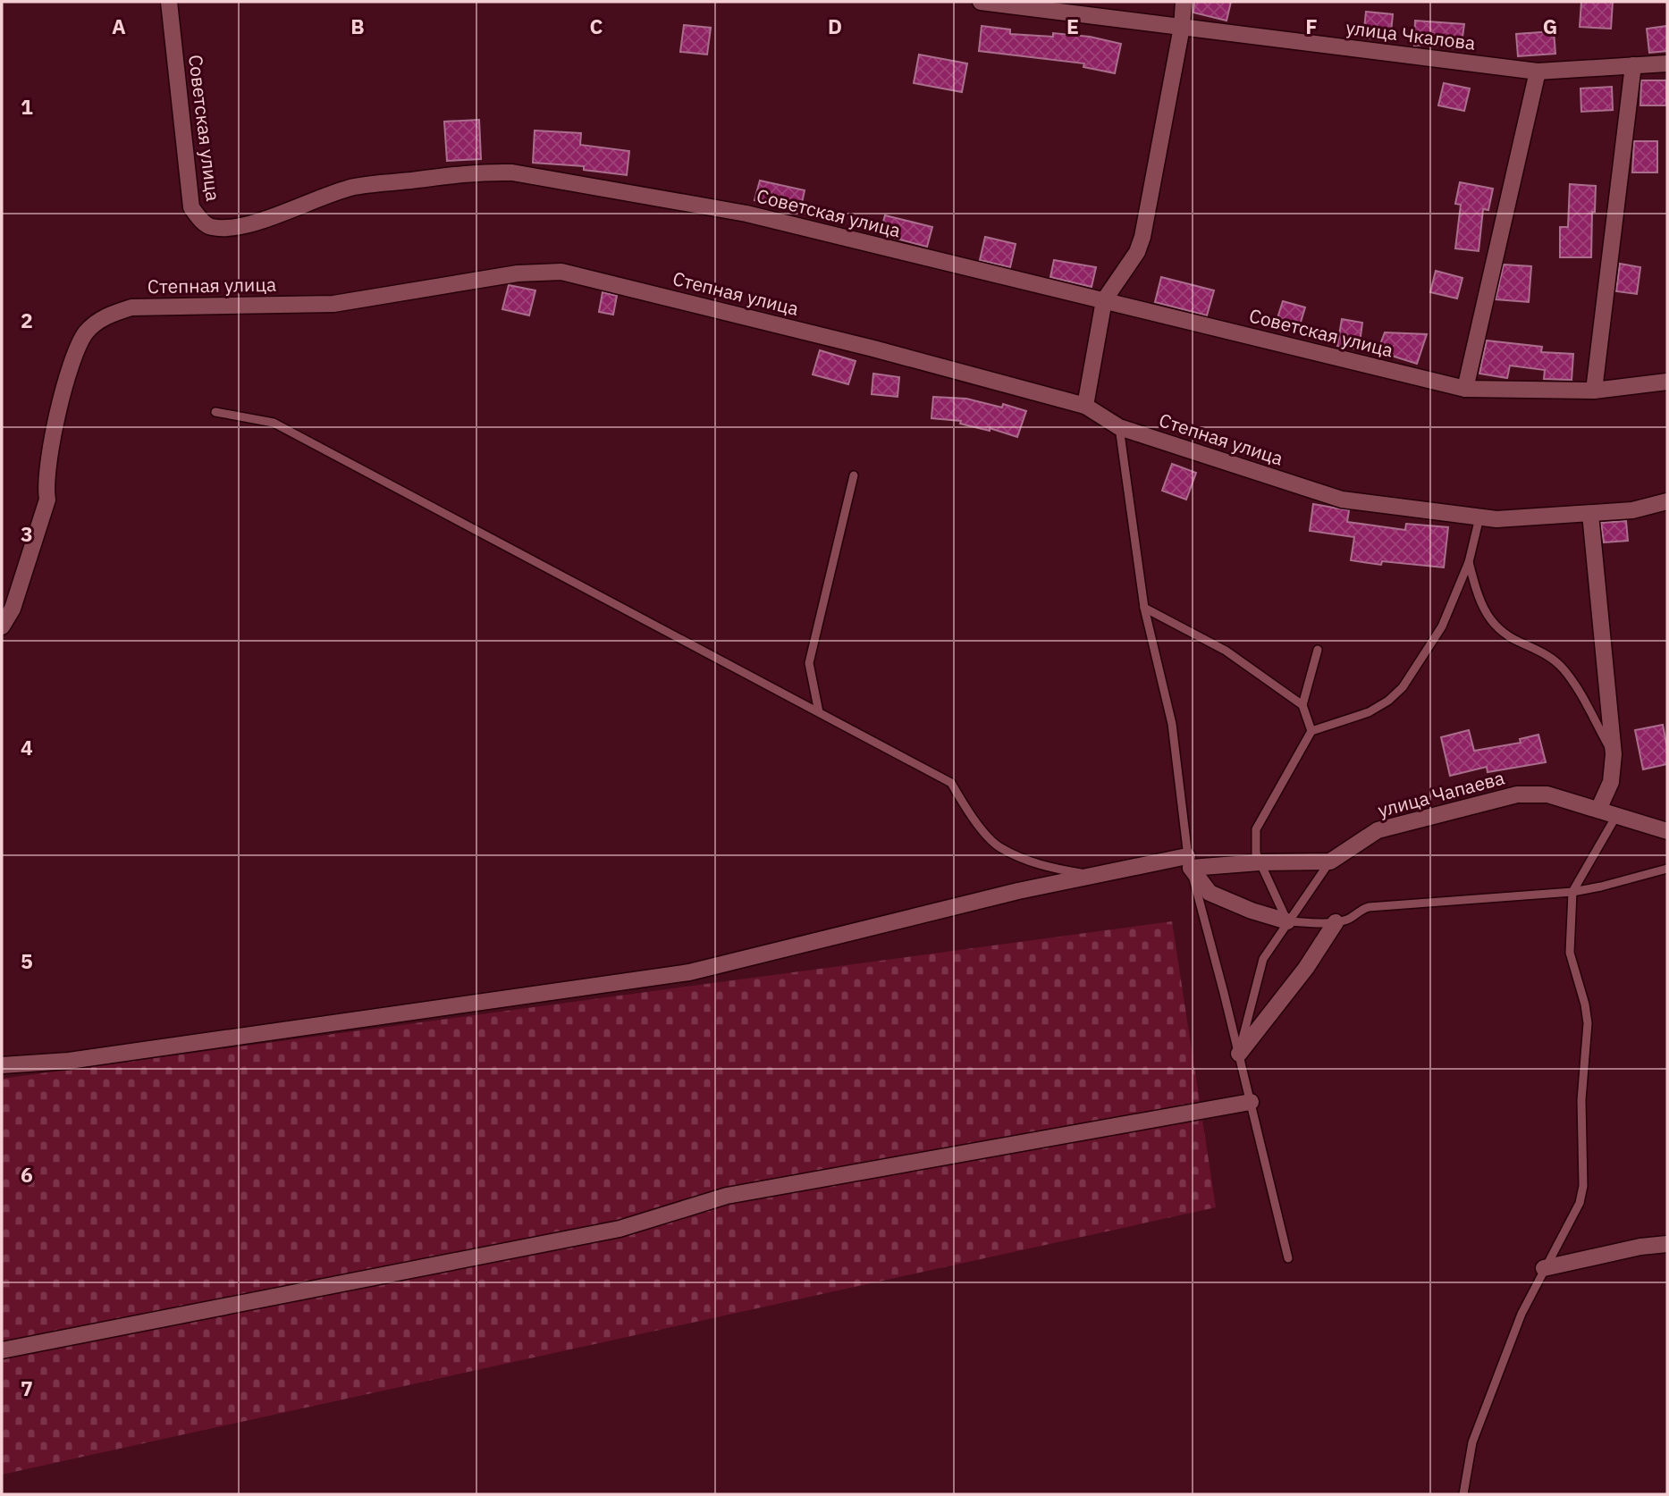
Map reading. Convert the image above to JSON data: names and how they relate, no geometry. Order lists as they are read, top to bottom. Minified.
{"streets":{"street":["улица Чкалова","Советская улица","Степная улица","улица Чапаева"]},"grid":{"columns":["A","B","C","D","E","F","G"],"rows":["1","2","3","4","5","6","7"]}}
